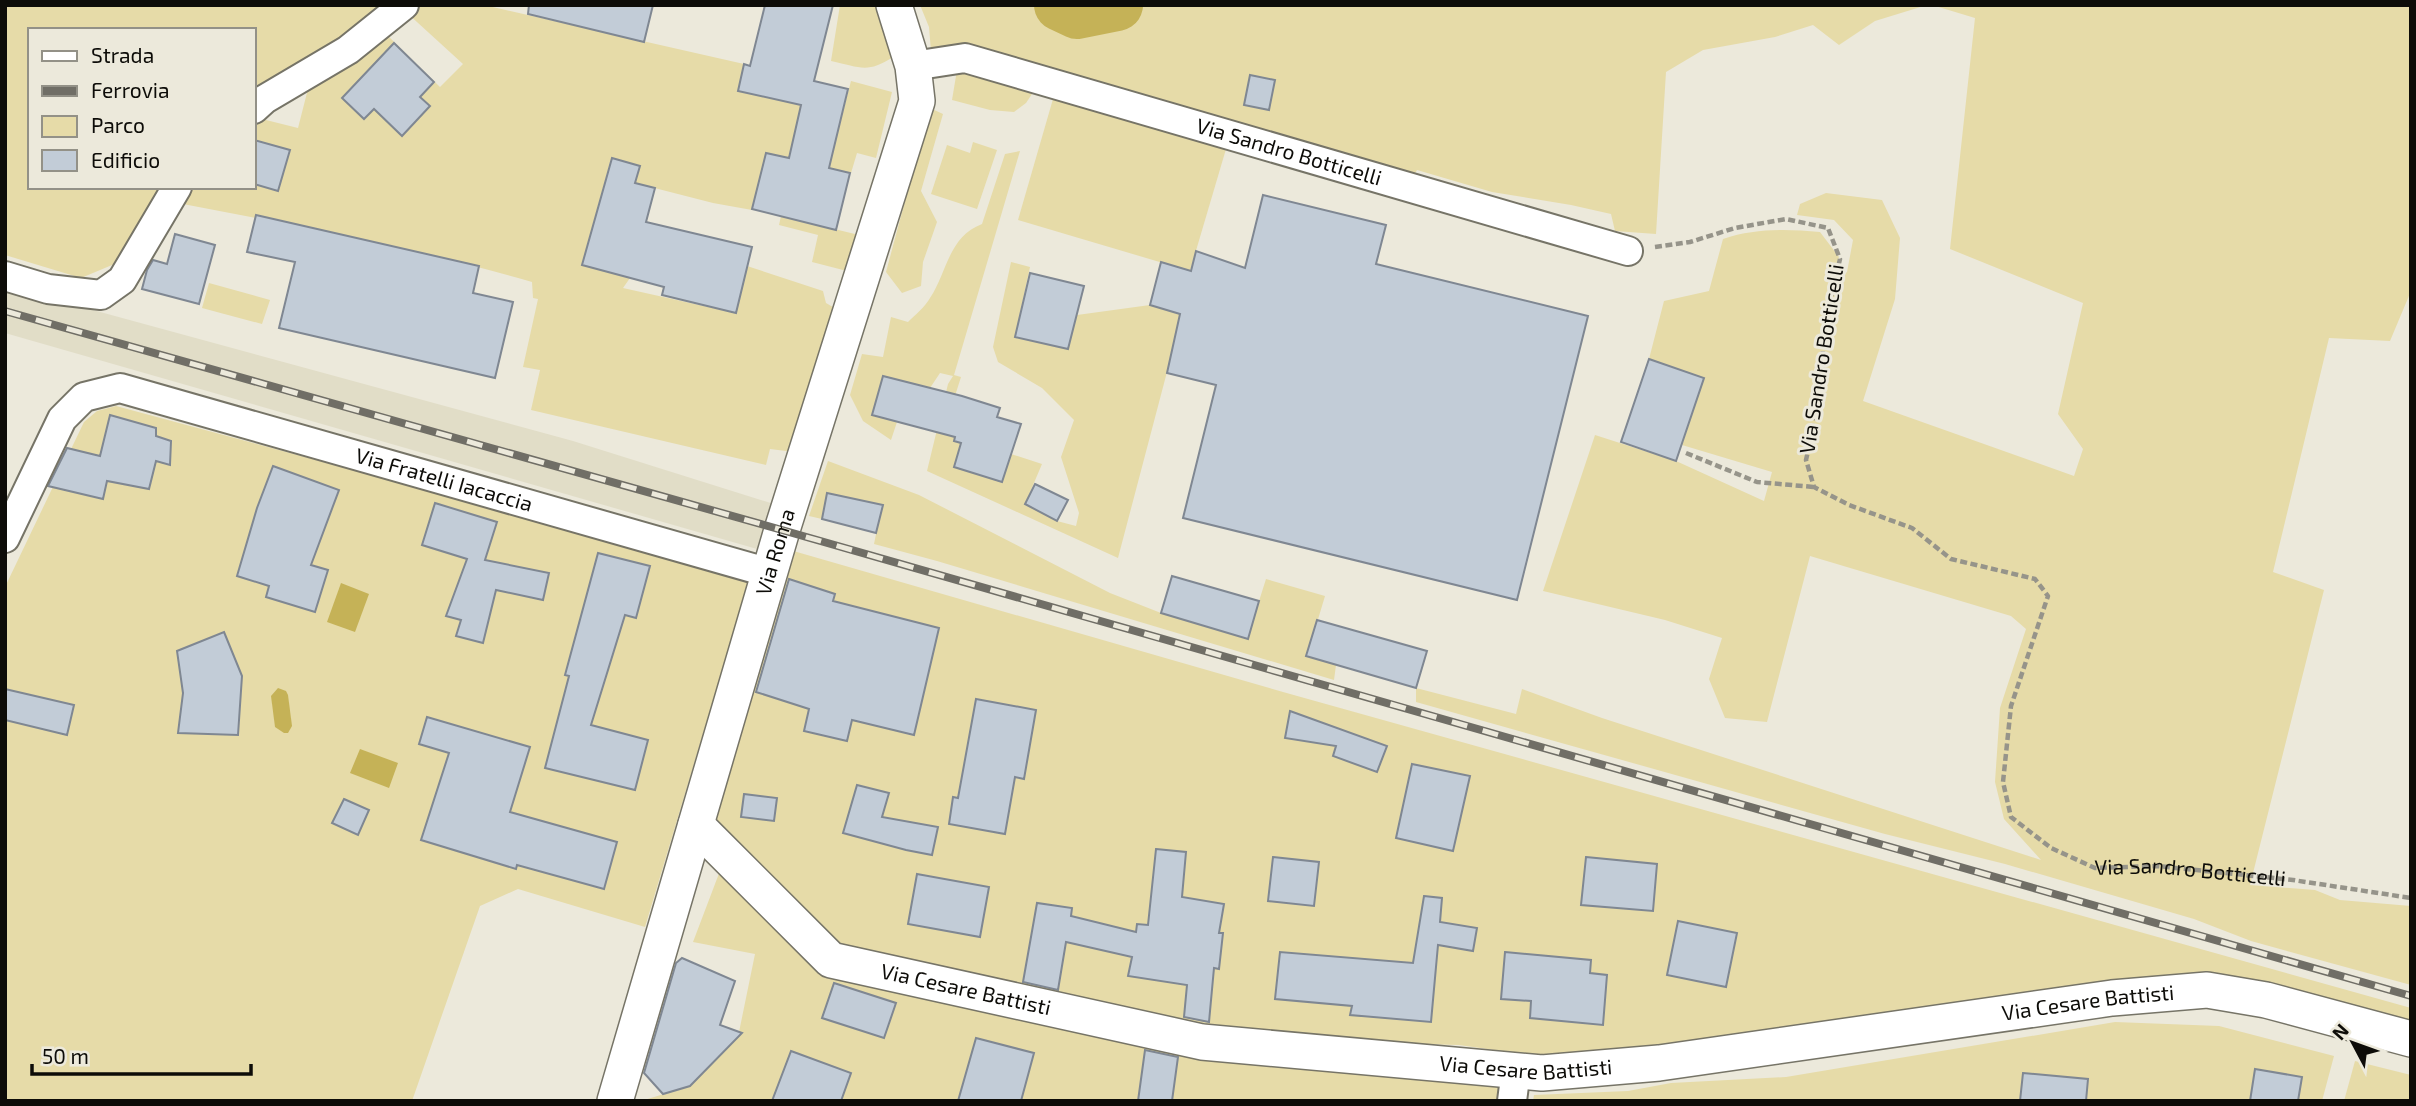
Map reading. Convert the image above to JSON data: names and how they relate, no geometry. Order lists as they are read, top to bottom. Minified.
{"streets":{"street":["Via Sandro Botticelli","Via Fratelli Iacaccia","Via Roma","Via Cesare Battisti"]},"crossings":[["Via Sandro Botticelli","Via Roma"],["Via Fratelli Iacaccia","Via Roma"],["Via Roma","Via Cesare Battisti"]],"legend":["Strada","Ferrovia","Parco","Edificio"],"scale_bar":"50 m","north":"top left"}
